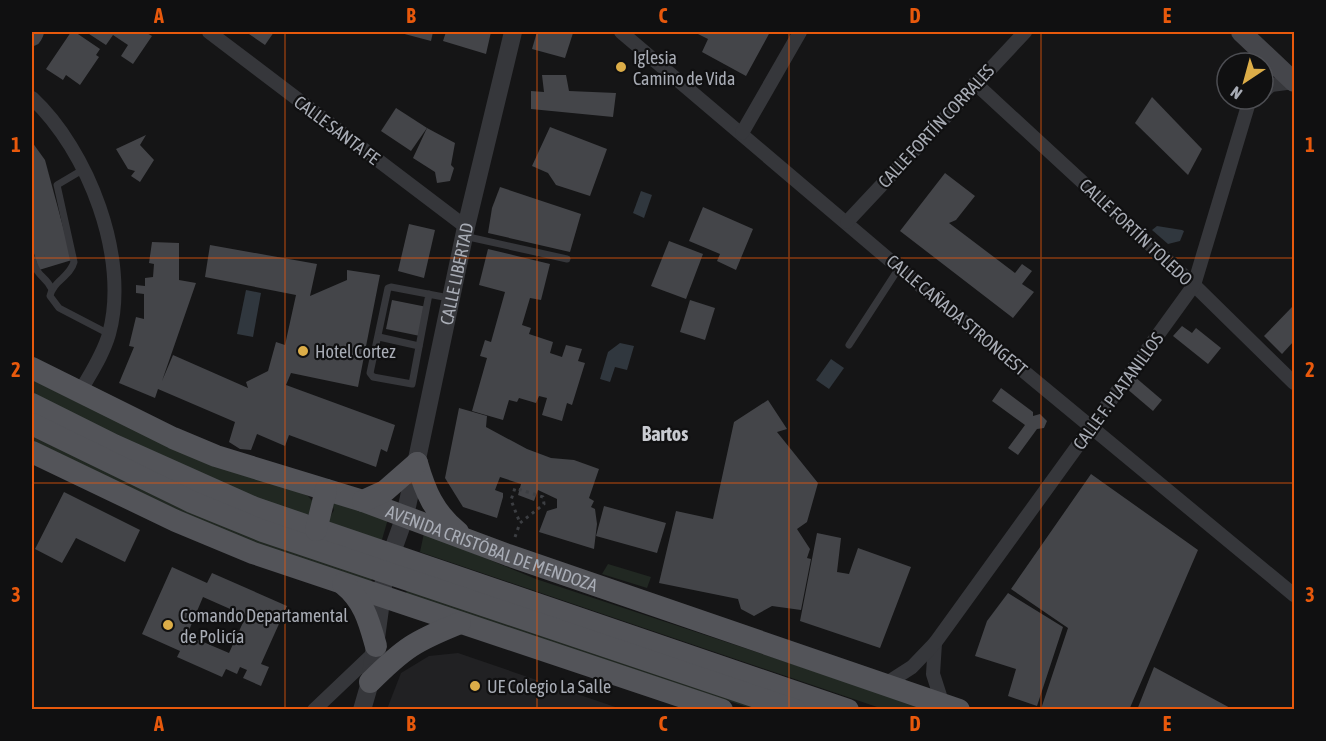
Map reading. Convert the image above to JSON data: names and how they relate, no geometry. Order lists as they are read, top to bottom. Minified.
{"streets":{"main road":["AVENIDA CRISTÓBAL DE MENDOZA"],"street":["CALLE FORTÍN CORRALES","CALLE SANTA FE","CALLE FORTÍN TOLEDO","CALLE LIBERTAD","CALLE CAÑADA STRONGEST","CALLE F. PLATANILLOS"]},"crossings":[["CALLE FORTÍN CORRALES","CALLE FORTÍN TOLEDO"],["CALLE FORTÍN CORRALES","CALLE CAÑADA STRONGEST"],["CALLE SANTA FE","CALLE LIBERTAD"],["CALLE FORTÍN TOLEDO","CALLE F. PLATANILLOS"],["CALLE LIBERTAD","AVENIDA CRISTÓBAL DE MENDOZA"],["CALLE CAÑADA STRONGEST","CALLE F. PLATANILLOS"],["CALLE F. PLATANILLOS","AVENIDA CRISTÓBAL DE MENDOZA"]],"districts":["Bartos"],"places":["Iglesia Camino de Vida","Hotel Cortez","Comando Departamental de Policía","UE Colegio La Salle"],"north":"bottom left","grid":{"columns":["A","B","C","D","E"],"rows":["1","2","3"]}}
